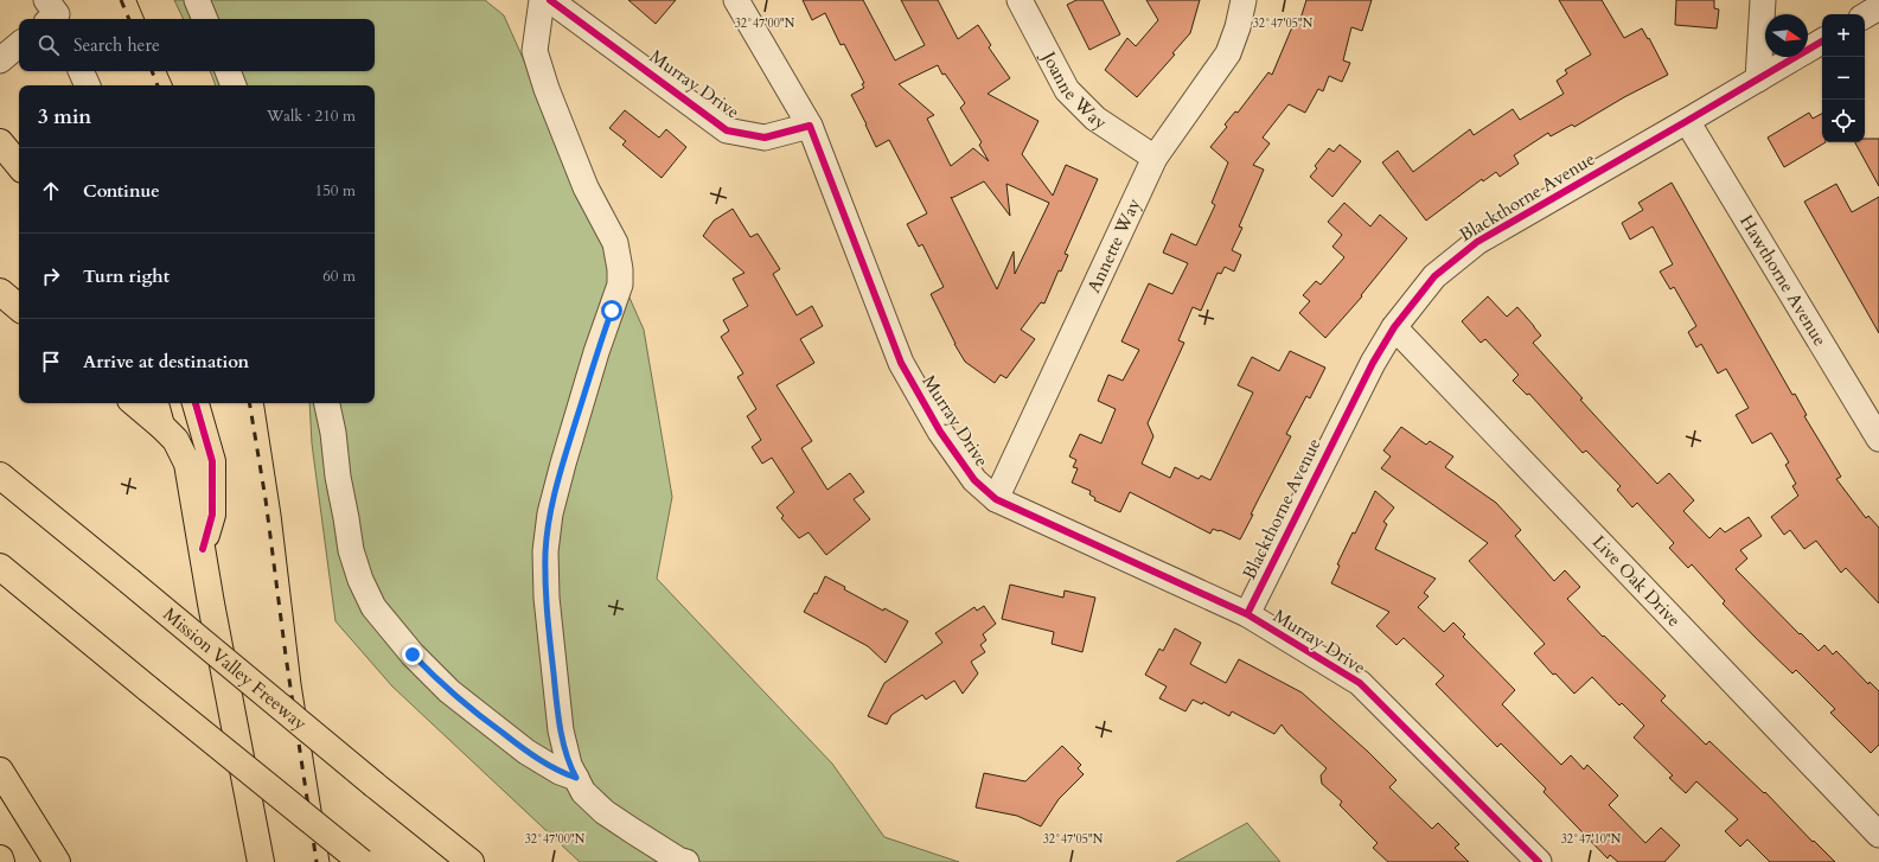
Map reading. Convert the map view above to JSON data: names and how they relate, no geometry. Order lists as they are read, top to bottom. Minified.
{"streets":{"main road":["Mission Valley Freeway"],"street":["Murray Drive","Joanne Way","Blackthorne Avenue","Annette Way","Hawthorne Avenue","Live Oak Drive"]},"crossings":[["Murray Drive","Blackthorne Avenue"],["Murray Drive","Annette Way"],["Joanne Way","Annette Way"],["Blackthorne Avenue","Hawthorne Avenue"],["Blackthorne Avenue","Live Oak Drive"]],"north":"right","page":{"map_buttons":["+","−"],"search":"Search here","heading":["3 min","Walk · 210 m"],"list":[["Continue","150 m"],["Turn right","60 m"],"Arrive at destination"]},"coordinates":["32°47'00\"N","32°47'05\"N","32°47'10\"N"]}
